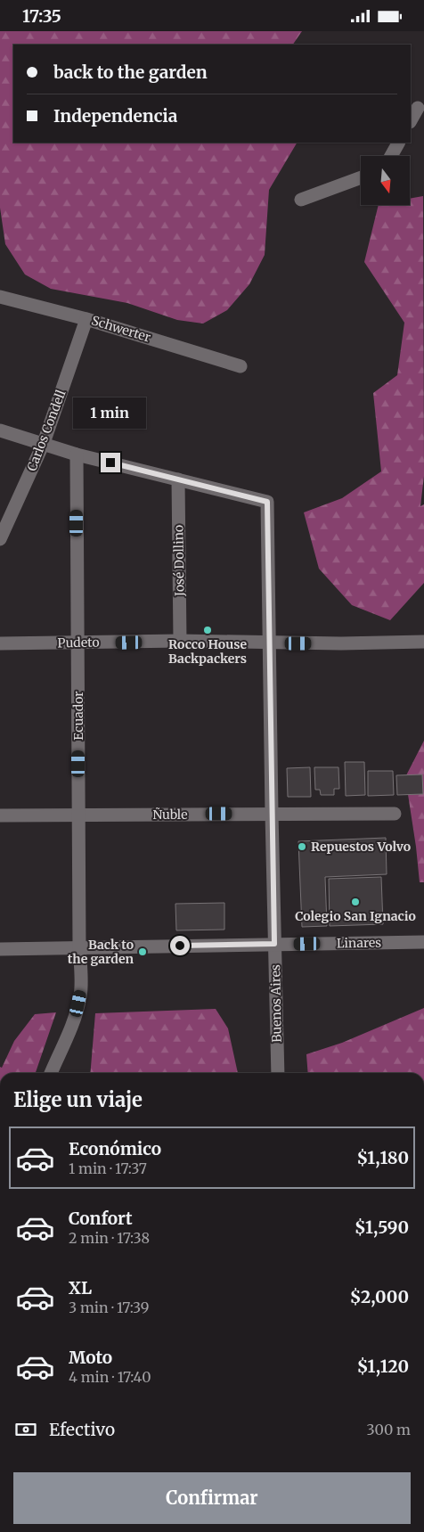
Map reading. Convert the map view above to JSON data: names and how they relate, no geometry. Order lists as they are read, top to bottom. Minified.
{"streets":{"street":["Schwerter","Carlos Condell","José Dollino","Pudeto","Ecuador","Ñuble","Linares","Buenos Aires"]},"crossings":[["Schwerter","Carlos Condell"],["José Dollino","Pudeto"],["José Dollino","Buenos Aires"],["Pudeto","Ecuador"],["Pudeto","Buenos Aires"],["Ecuador","Ñuble"],["Ecuador","Linares"],["Ñuble","Buenos Aires"],["Linares","Buenos Aires"]],"places":["Rocco House Backpackers","Repuestos Volvo","Colegio San Ignacio","Back to the garden"],"north":"bottom","page":{"status":"17:35","banner":["back to the garden","Independencia"],"bubble":"1 min","heading":"Elige un viaje","list":[{"name":"Económico","note":"1 min · 17:37","value":"$1,180"},{"name":"Confort","note":"2 min · 17:38","value":"$1,590"},{"name":"XL","note":"3 min · 17:39","value":"$2,000"},{"name":"Moto","note":"4 min · 17:40","value":"$1,120"}],"pay":["Efectivo","300 m"],"buttons":"Confirmar"}}
